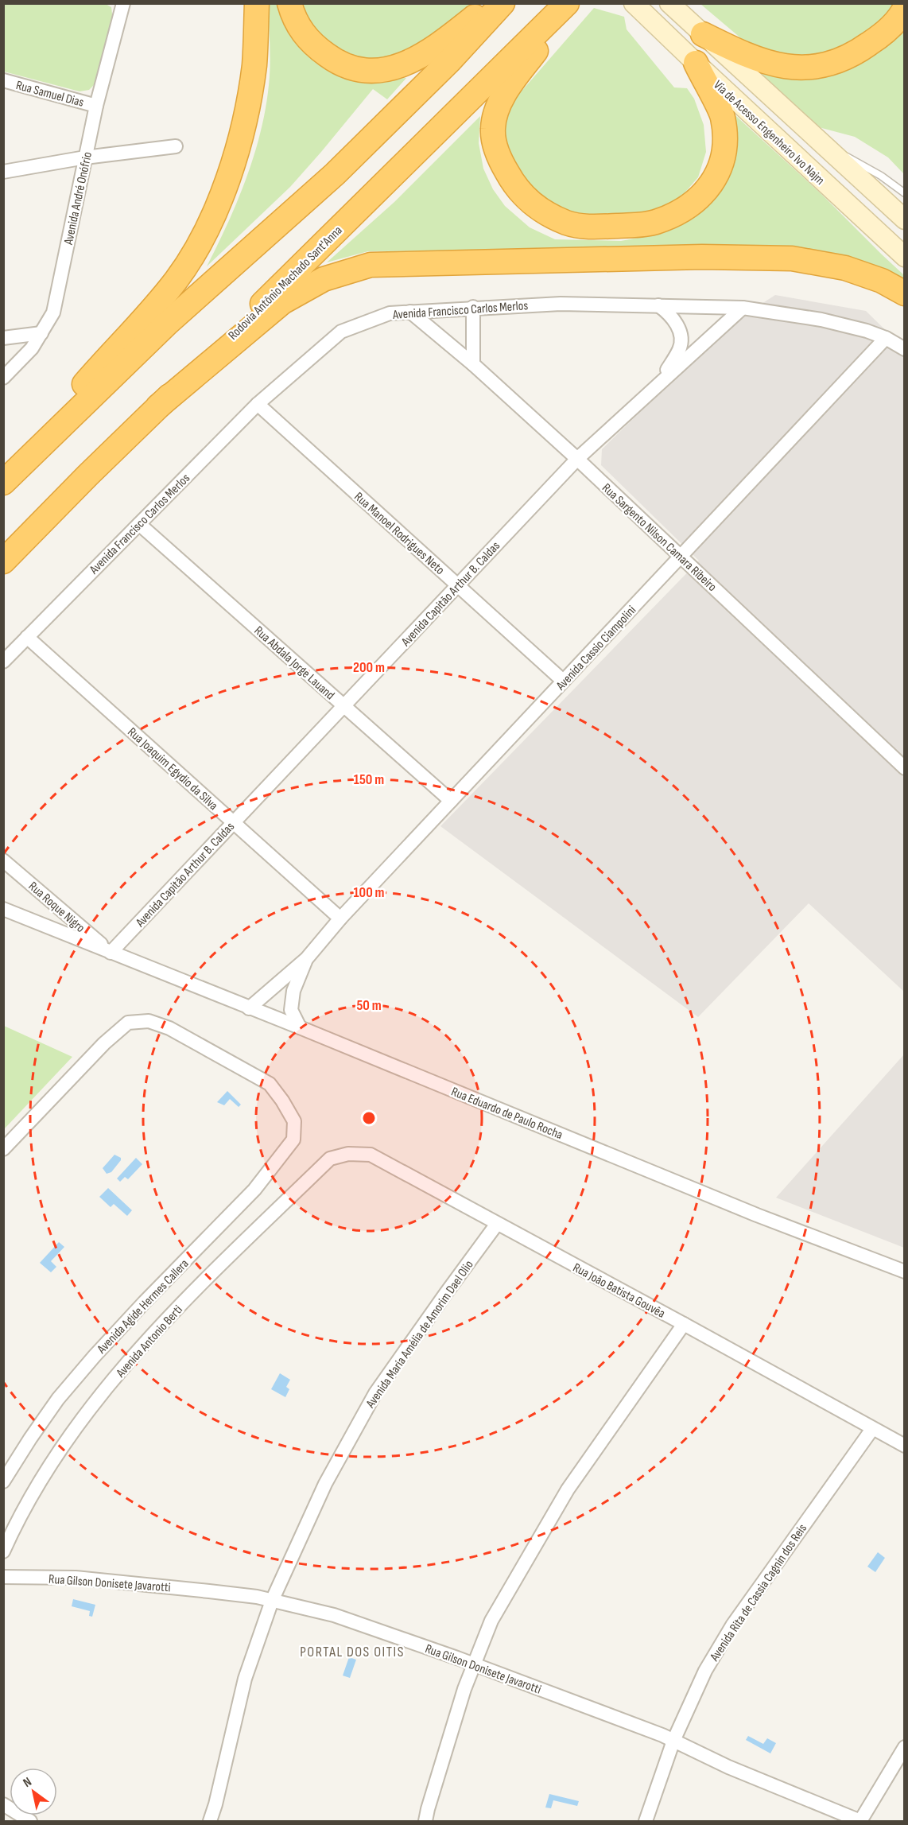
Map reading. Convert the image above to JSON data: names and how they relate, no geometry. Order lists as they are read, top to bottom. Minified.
{"streets":{"highway":["Rodovia Antônio Machado Sant'Anna"],"main road":["Via de Acesso Engenheiro Ivo Najm"],"street":["Rua Samuel Dias","Avenida André Onófrio","Avenida Francisco Carlos Merlos","Rua Manoel Rodrigues Neto","Rua Sargento Nilson Camara Ribeiro","Avenida Capitão Arthur B. Caldas","Avenida Cassio Ciampolini","Rua Abdala Jorge Lauand","Rua Joaquim Egydio da Silva","Rua Roque Nigro","Rua Eduardo de Paulo Rocha","Rua João Batista Gouvêa","Avenida Agide Hermes Callera","Avenida Maria Amélia de Amorim Dael Olio","Avenida Antonio Berti","Rua Gilson Donisete Javarotti","Avenida Rita de Cassia Cagnin dos Reis"]},"crossings":[["Rua Samuel Dias","Avenida André Onófrio"],["Avenida Francisco Carlos Merlos","Rua Manoel Rodrigues Neto"],["Avenida Francisco Carlos Merlos","Rua Sargento Nilson Camara Ribeiro"],["Avenida Francisco Carlos Merlos","Avenida Capitão Arthur B. Caldas"],["Avenida Francisco Carlos Merlos","Avenida Cassio Ciampolini"],["Avenida Francisco Carlos Merlos","Rua Abdala Jorge Lauand"],["Avenida Francisco Carlos Merlos","Rua Joaquim Egydio da Silva"],["Rua Manoel Rodrigues Neto","Avenida Capitão Arthur B. Caldas"],["Rua Manoel Rodrigues Neto","Avenida Cassio Ciampolini"],["Rua Sargento Nilson Camara Ribeiro","Avenida Capitão Arthur B. Caldas"],["Rua Sargento Nilson Camara Ribeiro","Avenida Cassio Ciampolini"],["Avenida Capitão Arthur B. Caldas","Rua Abdala Jorge Lauand"],["Avenida Capitão Arthur B. Caldas","Rua Joaquim Egydio da Silva"],["Avenida Capitão Arthur B. Caldas","Rua Roque Nigro"],["Avenida Capitão Arthur B. Caldas","Rua Eduardo de Paulo Rocha"],["Avenida Cassio Ciampolini","Rua Abdala Jorge Lauand"],["Avenida Cassio Ciampolini","Rua Joaquim Egydio da Silva"],["Rua Roque Nigro","Rua Eduardo de Paulo Rocha"],["Rua João Batista Gouvêa","Avenida Maria Amélia de Amorim Dael Olio"],["Rua João Batista Gouvêa","Avenida Antonio Berti"],["Rua João Batista Gouvêa","Avenida Rita de Cassia Cagnin dos Reis"],["Avenida Maria Amélia de Amorim Dael Olio","Rua Gilson Donisete Javarotti"],["Rua Gilson Donisete Javarotti","Avenida Rita de Cassia Cagnin dos Reis"]],"districts":["PORTAL DOS OITIS"],"north":"top left","rings":["200 m","150 m","100 m","50 m"]}
